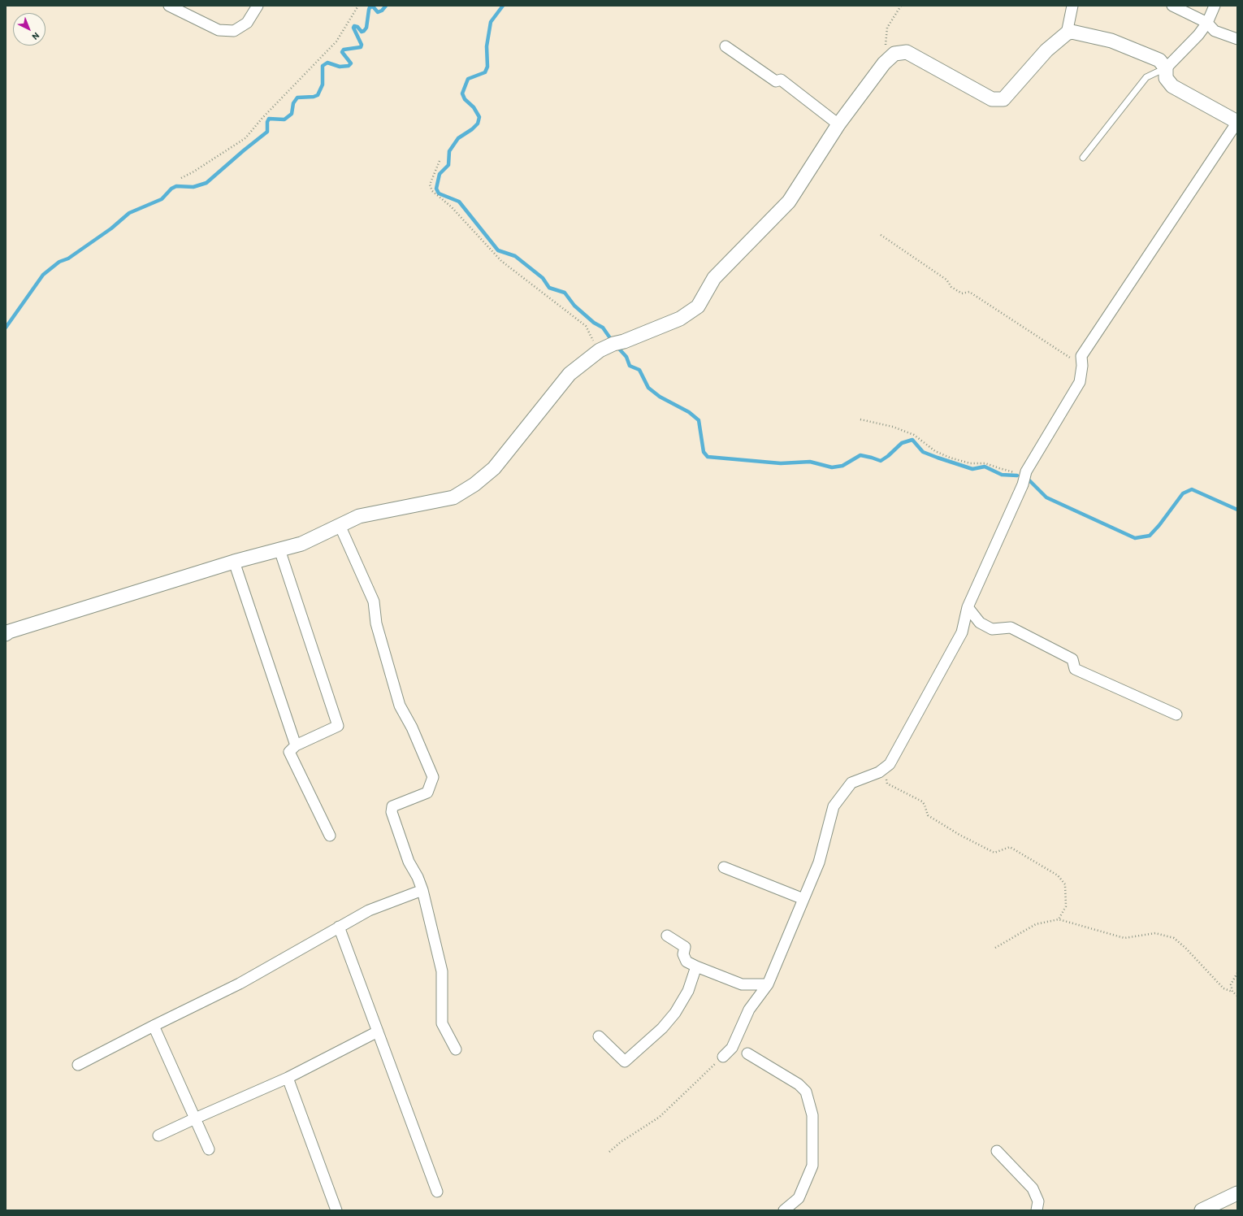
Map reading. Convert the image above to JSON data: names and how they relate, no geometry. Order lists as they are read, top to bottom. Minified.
{"north":"bottom right"}
